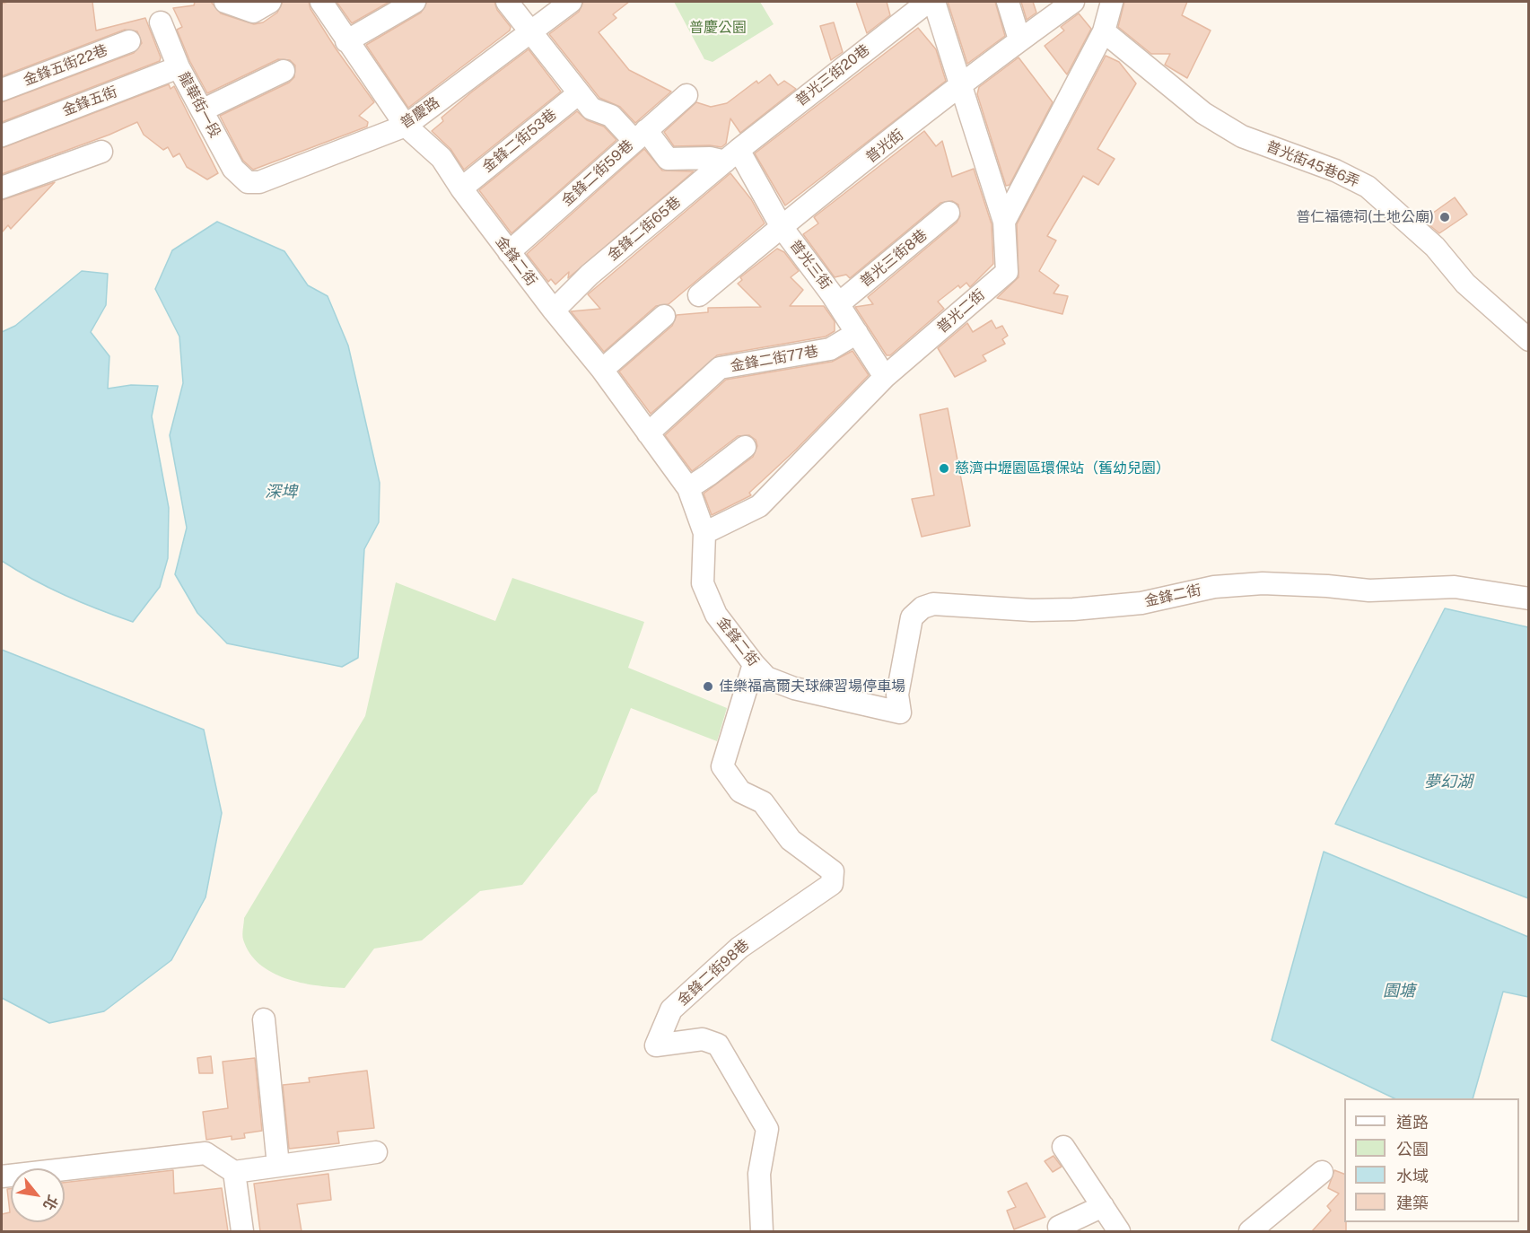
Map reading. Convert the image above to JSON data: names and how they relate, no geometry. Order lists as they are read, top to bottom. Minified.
{"streets":{"street":["金鋒五街22巷","普光三街20巷","金鋒五街","龍華街一段","普慶路","金鋒二街53巷","普光街","普光街45巷6弄","金鋒二街59巷","金鋒二街65巷","普光三街8巷","金鋒二街","普光三街","普光二街","金鋒二街77巷","金鋒二街98巷"]},"crossings":[["普光三街20巷","金鋒二街65巷"],["普光三街20巷","普光三街"],["金鋒五街","龍華街一段"],["龍華街一段","普慶路"],["普慶路","金鋒二街"],["金鋒二街53巷","金鋒二街"],["普光街","普光三街"],["普光街","普光二街"],["金鋒二街59巷","金鋒二街"],["金鋒二街65巷","金鋒二街"],["金鋒二街65巷","普光三街"],["普光三街8巷","普光三街"],["金鋒二街","普光二街"],["金鋒二街","金鋒二街77巷"],["金鋒二街","金鋒二街98巷"],["普光三街","普光二街"],["普光三街","金鋒二街77巷"]],"water":["深埤","夢幻湖","園塘"],"parks":["普慶公園"],"places":["普仁福德祠(土地公廟)","慈濟中壢園區環保站（舊幼兒園）","佳樂福高爾夫球練習場停車場"],"legend":["道路","公園","水域","建築"],"north":"bottom right"}
